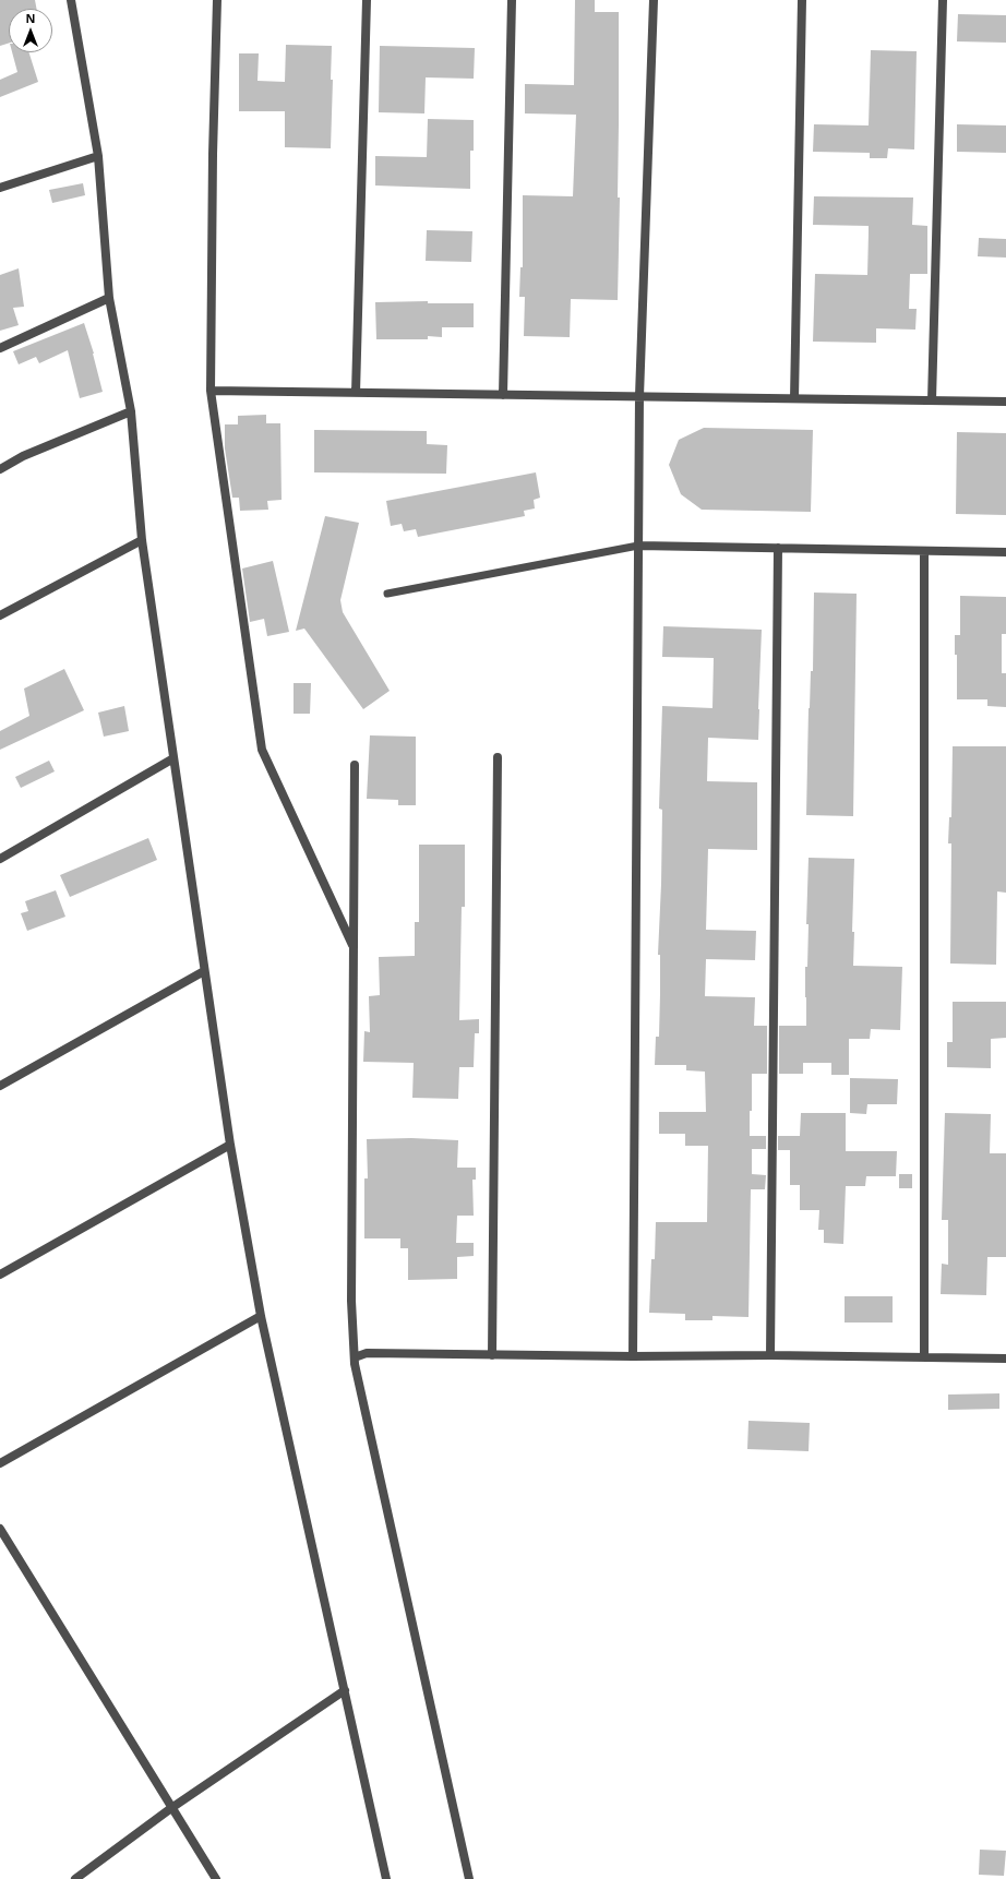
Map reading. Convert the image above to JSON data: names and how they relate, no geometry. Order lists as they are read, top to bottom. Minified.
{"north":"top"}
